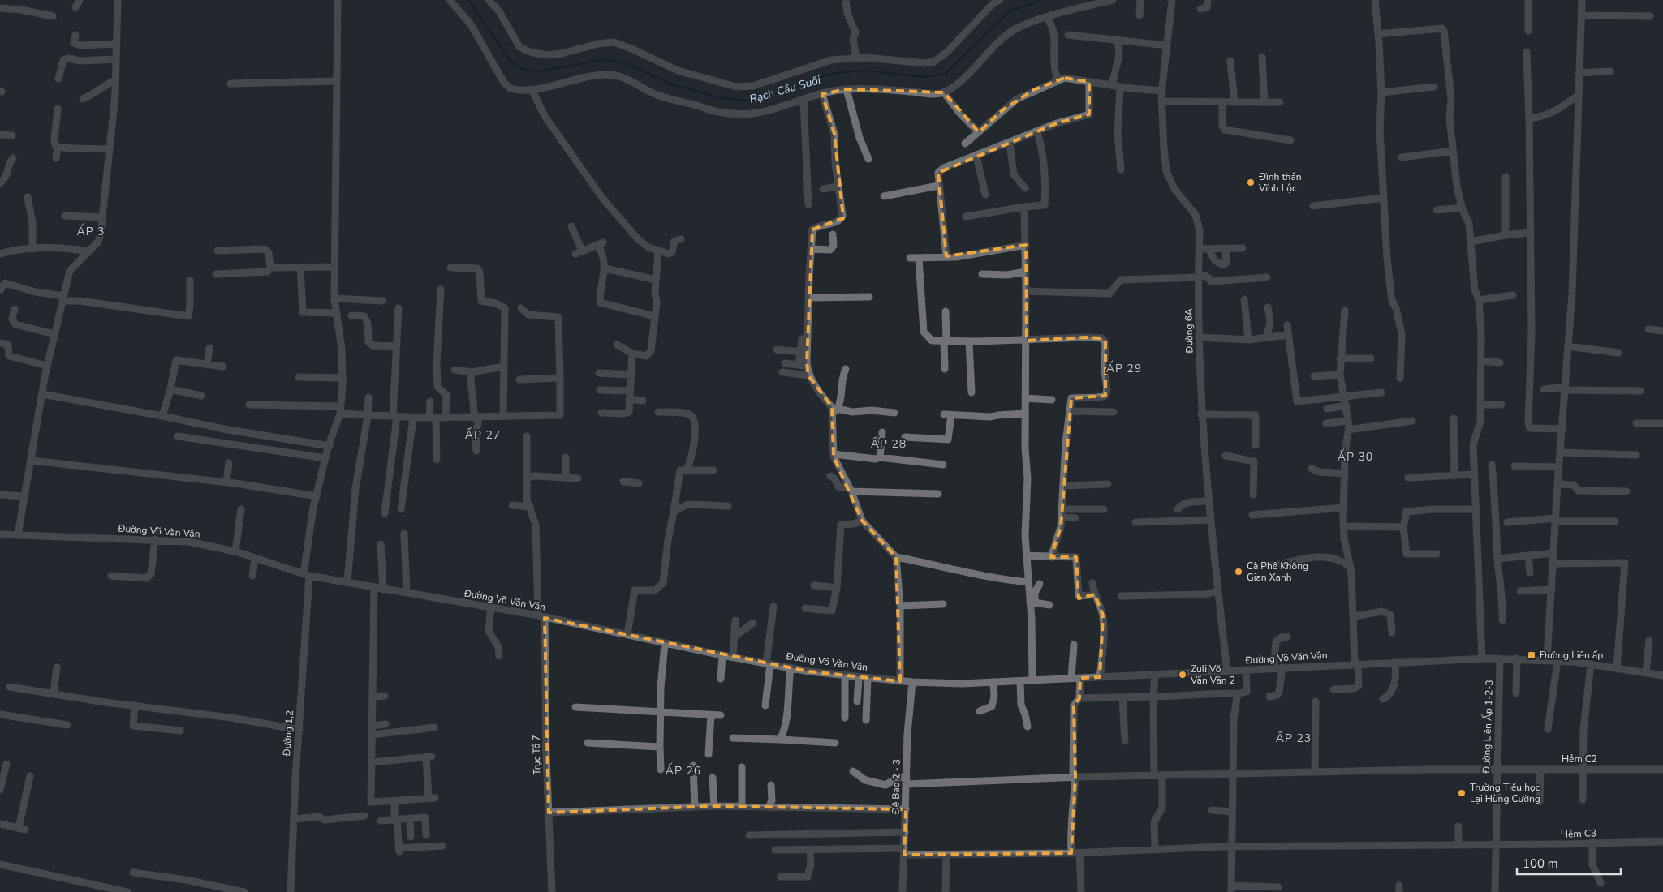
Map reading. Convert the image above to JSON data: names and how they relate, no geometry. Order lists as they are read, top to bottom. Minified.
{"streets":{"street":["Đường 6A","Đường Võ Văn Vân","Đường Liên Ấp 1-2-3","Đường 1,2","Trục Tổ 7","Hẻm C2","Đê Bao 2 - 3","Hẻm C3"]},"crossings":[["Đường 6A","Đường Võ Văn Vân"],["Đường Võ Văn Vân","Đường Liên Ấp 1-2-3"],["Đường Võ Văn Vân","Đường 1,2"],["Đường Võ Văn Vân","Trục Tổ 7"],["Đường Võ Văn Vân","Đê Bao 2 - 3"],["Đường Liên Ấp 1-2-3","Hẻm C2"],["Đường Liên Ấp 1-2-3","Hẻm C3"],["Hẻm C2","Đê Bao 2 - 3"],["Đê Bao 2 - 3","Hẻm C3"]],"districts":["ẤP 3","ẤP 29","ẤP 27","ẤP 28","ẤP 30","ẤP 23","ẤP 26"],"water":["Rạch Cầu Suối"],"places":{"other":["Đình thần Vĩnh Lộc","Cà Phê Không Gian Xanh","Zuli Võ Văn Vân 2","Trường Tiểu học Lại Hùng Cường"],"transit":["Đường Liên ấp"]},"scale_bar":"100 m"}
